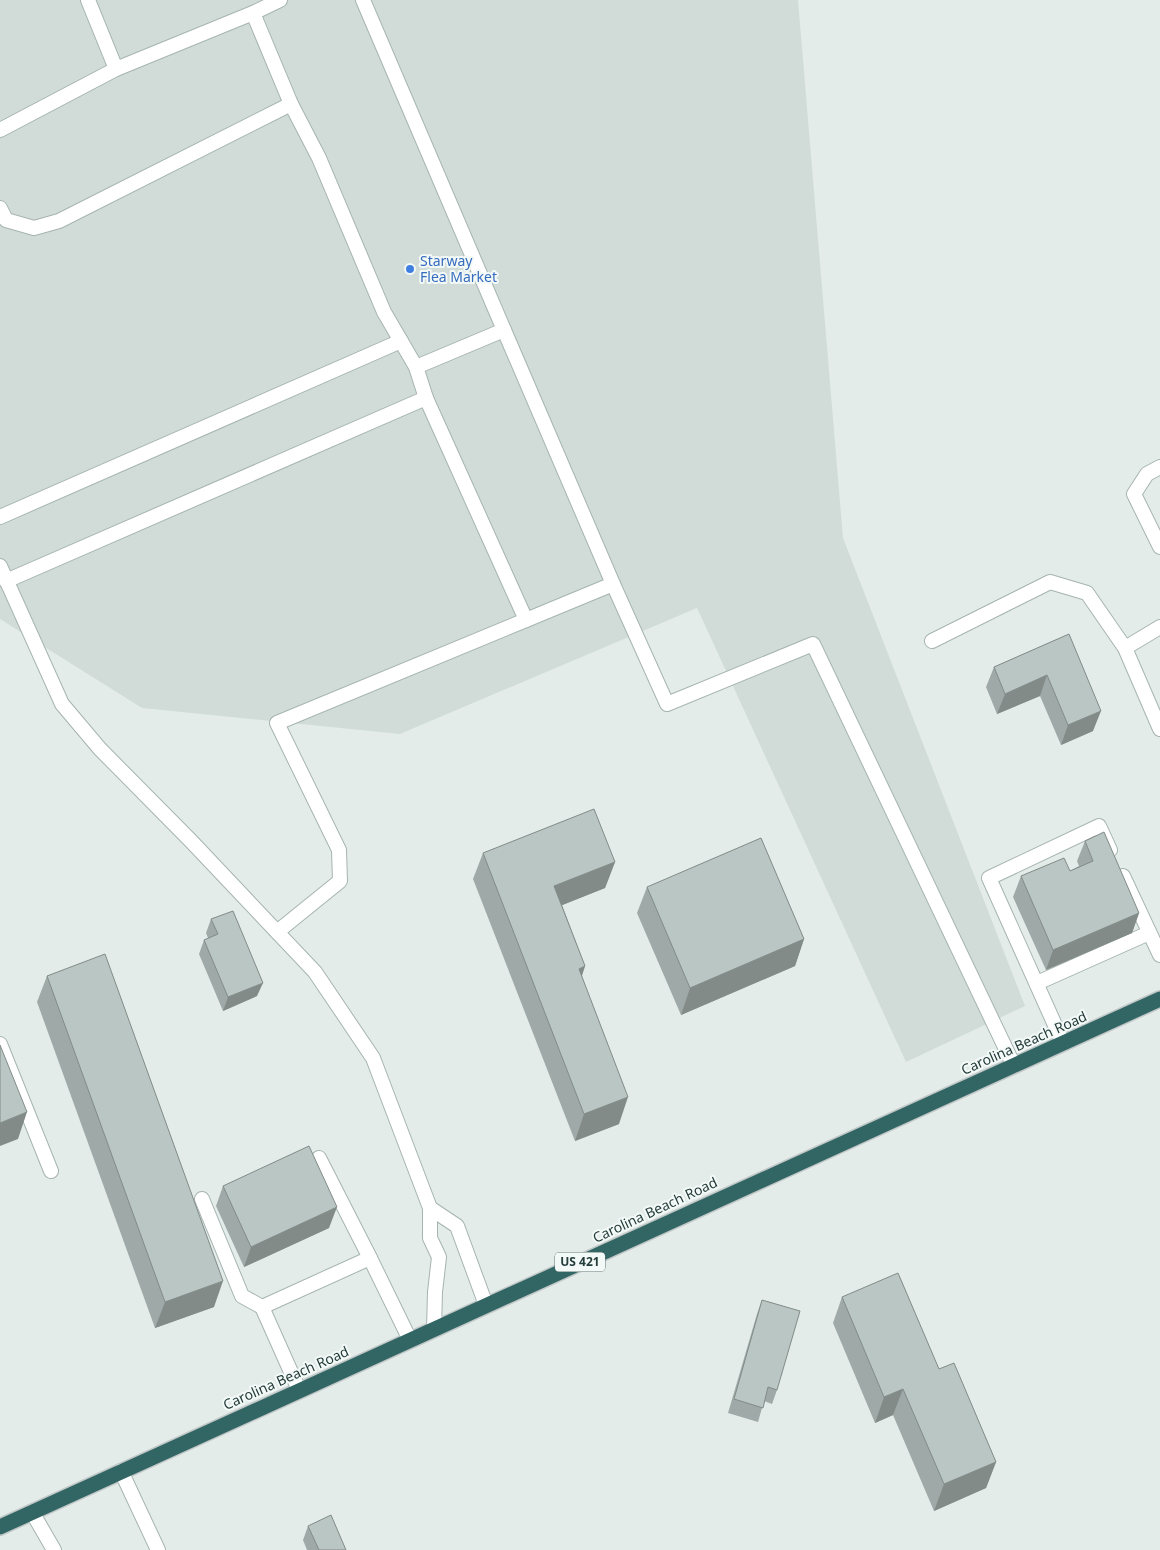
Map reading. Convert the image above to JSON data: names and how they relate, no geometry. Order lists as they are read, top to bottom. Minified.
{"streets":{"highway":["Carolina Beach Road","US 421"]},"places":["Starway Flea Market"]}
